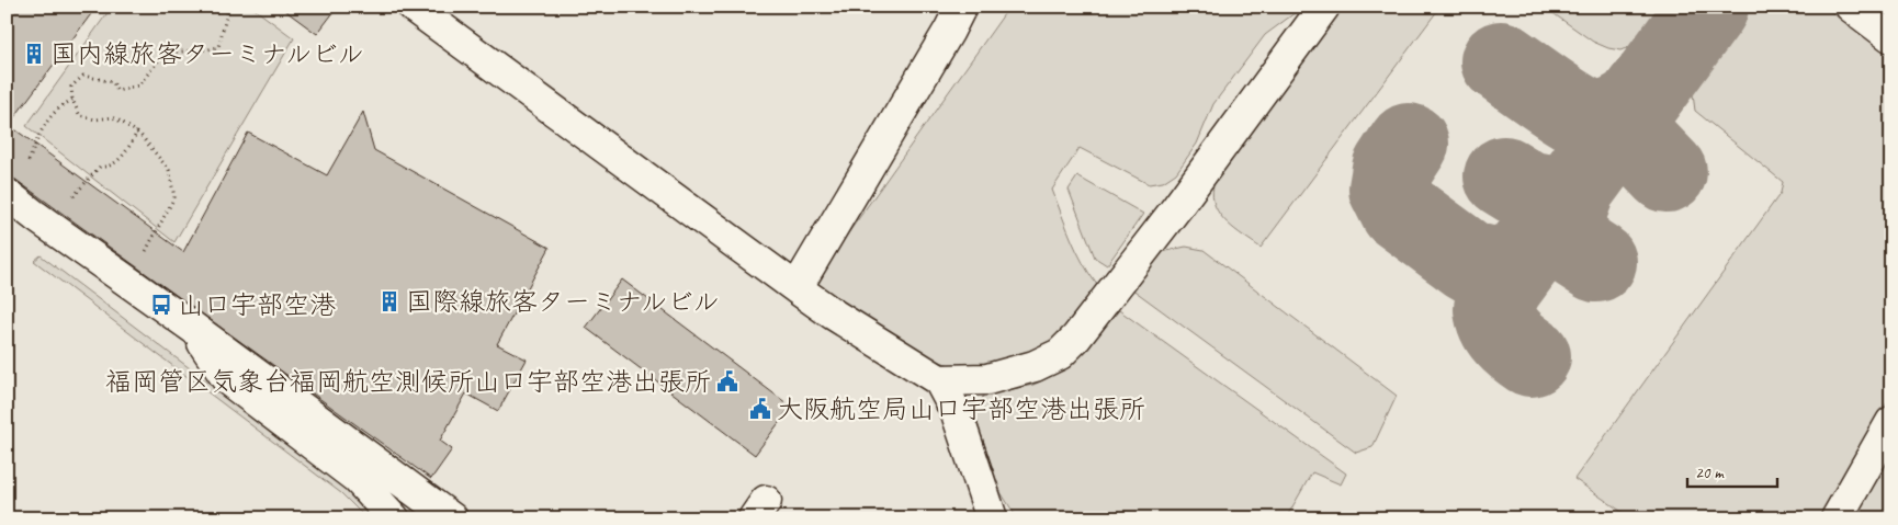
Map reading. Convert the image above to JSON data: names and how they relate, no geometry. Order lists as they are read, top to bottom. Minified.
{"places":{"building":["国内線旅客ターミナルビル","国際線旅客ターミナルビル"],"bus stop":["山口宇部空港"],"public building":["福岡管区気象台福岡航空測候所山口宇部空港出張所","大阪航空局山口宇部空港出張所"]},"scale_bar":"20 m"}
